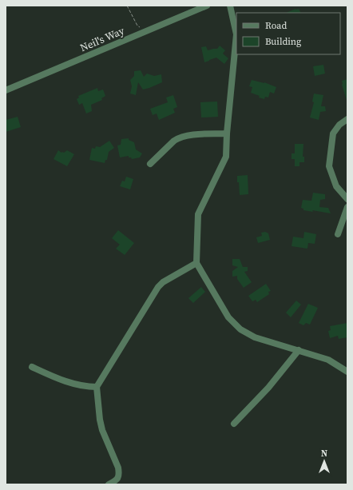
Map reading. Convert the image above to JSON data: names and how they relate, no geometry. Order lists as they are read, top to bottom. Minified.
{"streets":{"street":["Neil's Way"]},"legend":["Road","Building"],"north":"top"}
